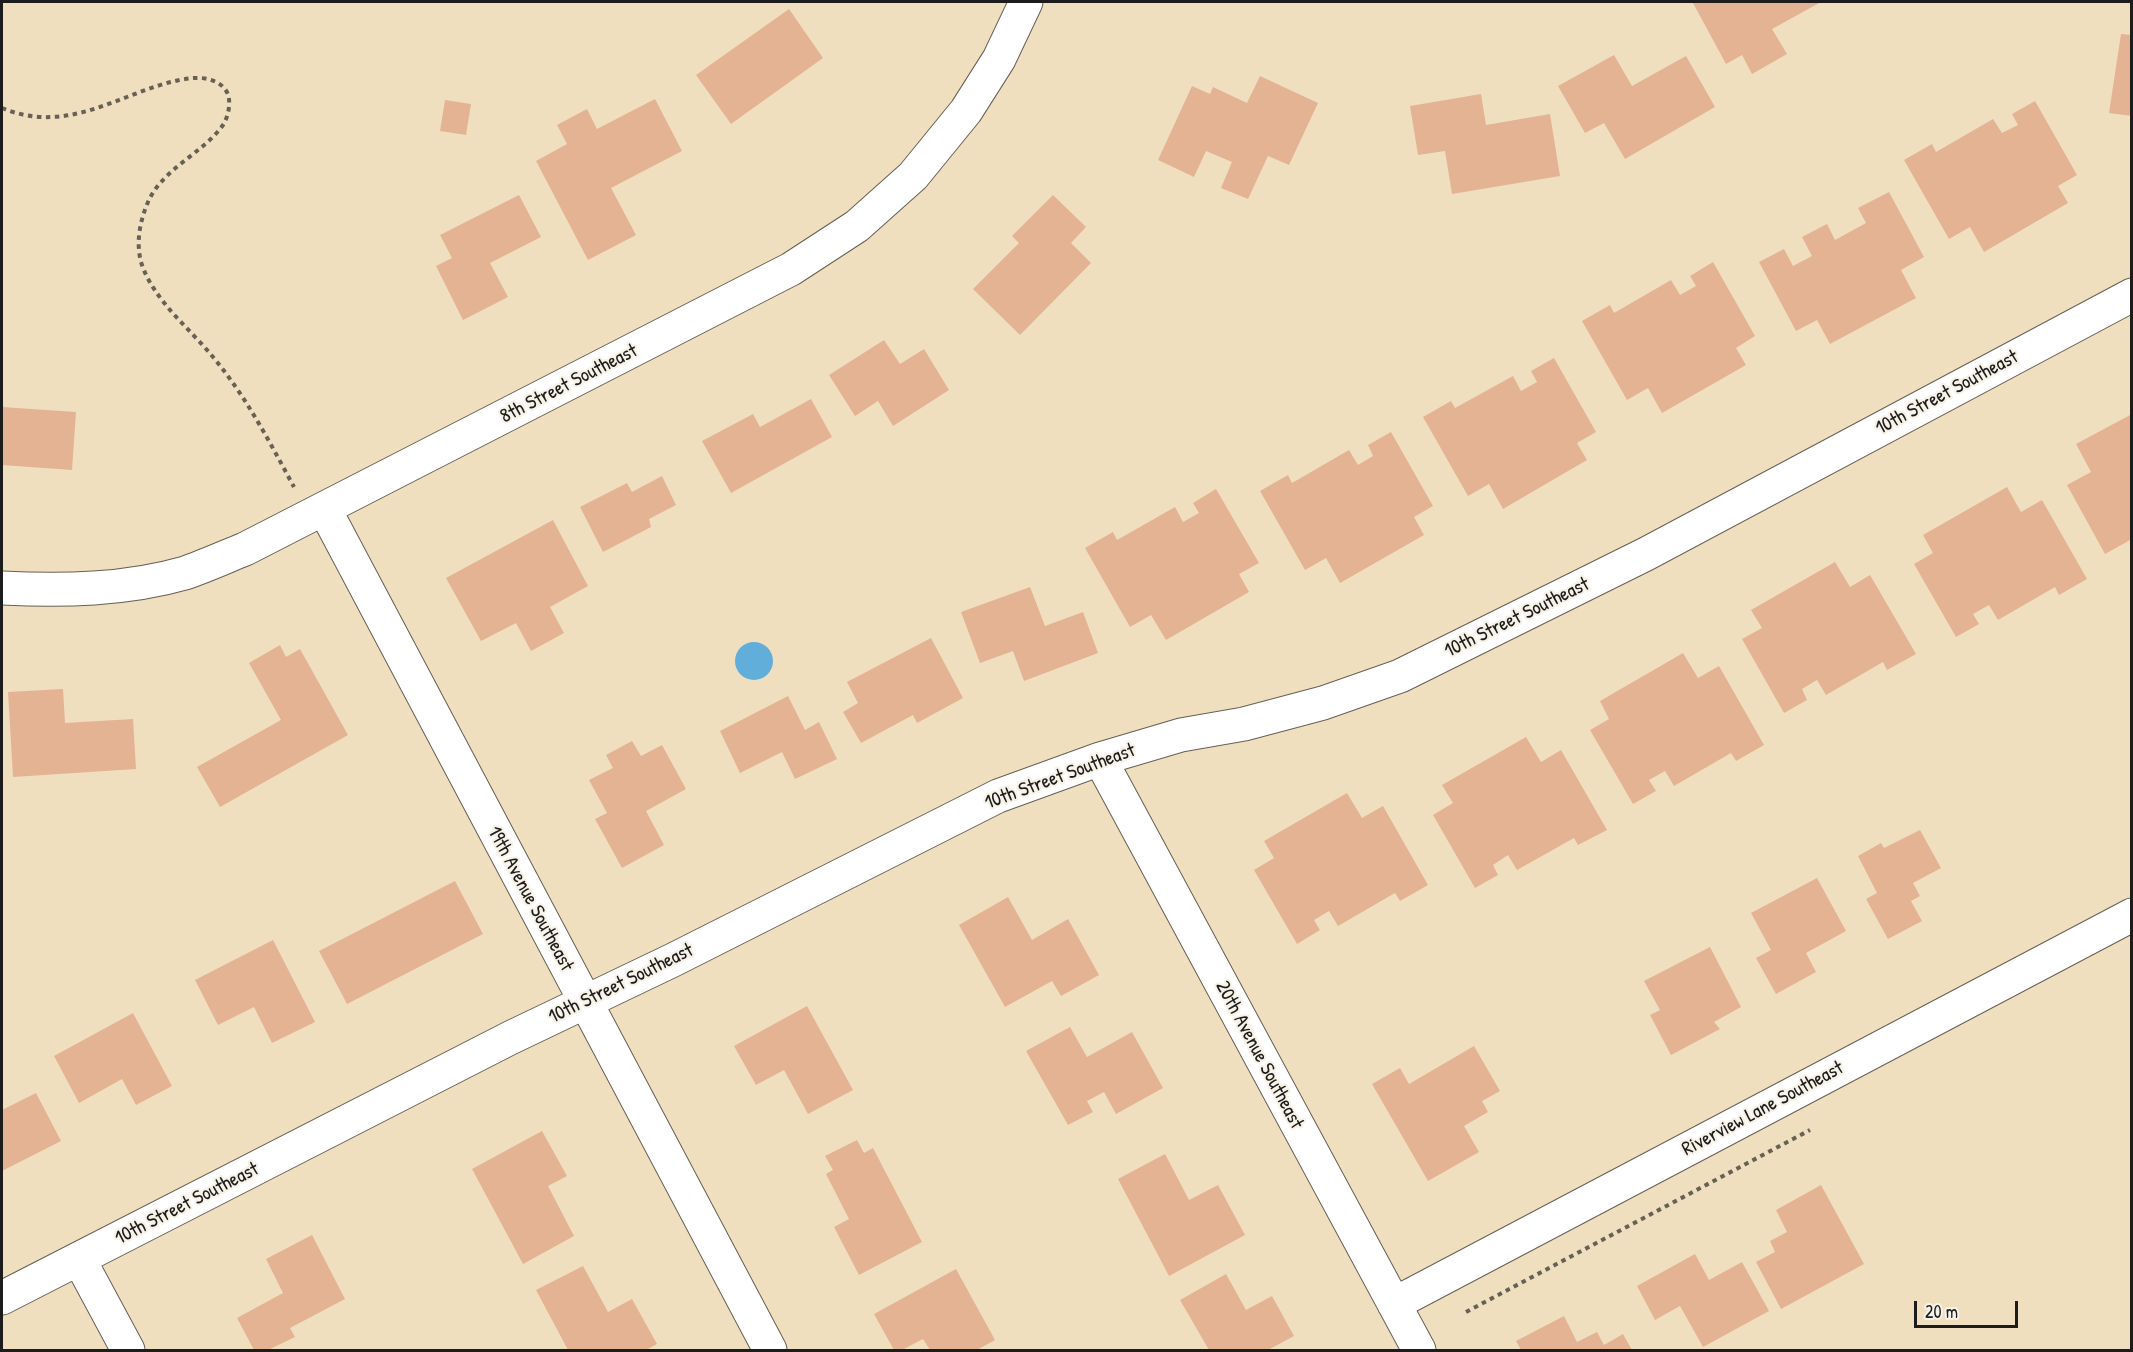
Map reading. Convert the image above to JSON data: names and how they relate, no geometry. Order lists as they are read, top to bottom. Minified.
{"streets":{"street":["8th Street Southeast","10th Street Southeast","19th Avenue Southeast","20th Avenue Southeast","Riverview Lane Southeast"]},"crossings":[["8th Street Southeast","19th Avenue Southeast"],["10th Street Southeast","19th Avenue Southeast"],["10th Street Southeast","20th Avenue Southeast"],["20th Avenue Southeast","Riverview Lane Southeast"]],"scale_bar":"20 m"}
